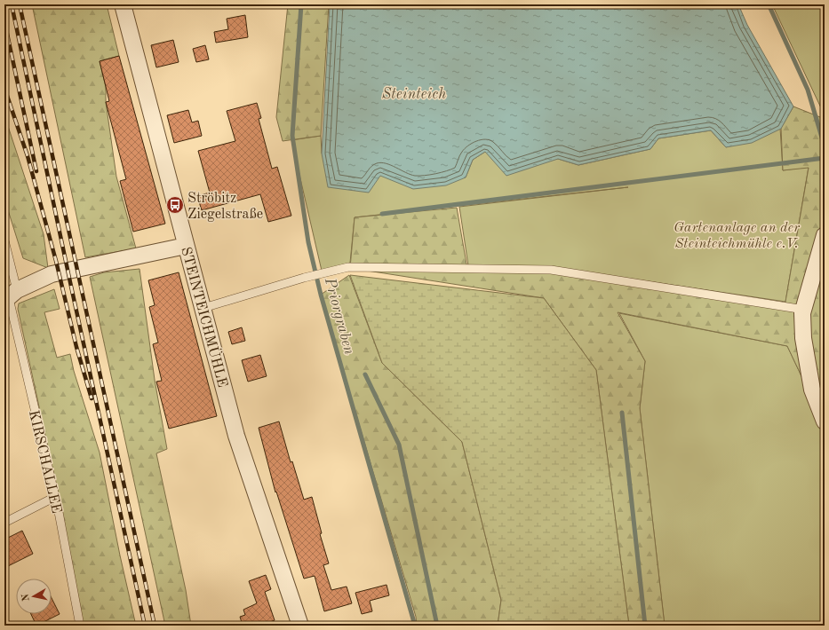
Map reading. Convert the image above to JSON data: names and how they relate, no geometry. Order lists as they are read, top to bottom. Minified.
{"streets":{"street":["STEINTEICHMÜHLE"],"lane":["KIRSCHALLEE"]},"water":["Steinteich","Priorgraben"],"parks":["Gartenanlage an der Steinteichmühle e.V."],"places":{"bus stop":["Ströbitz Ziegelstraße"]},"north":"left"}
